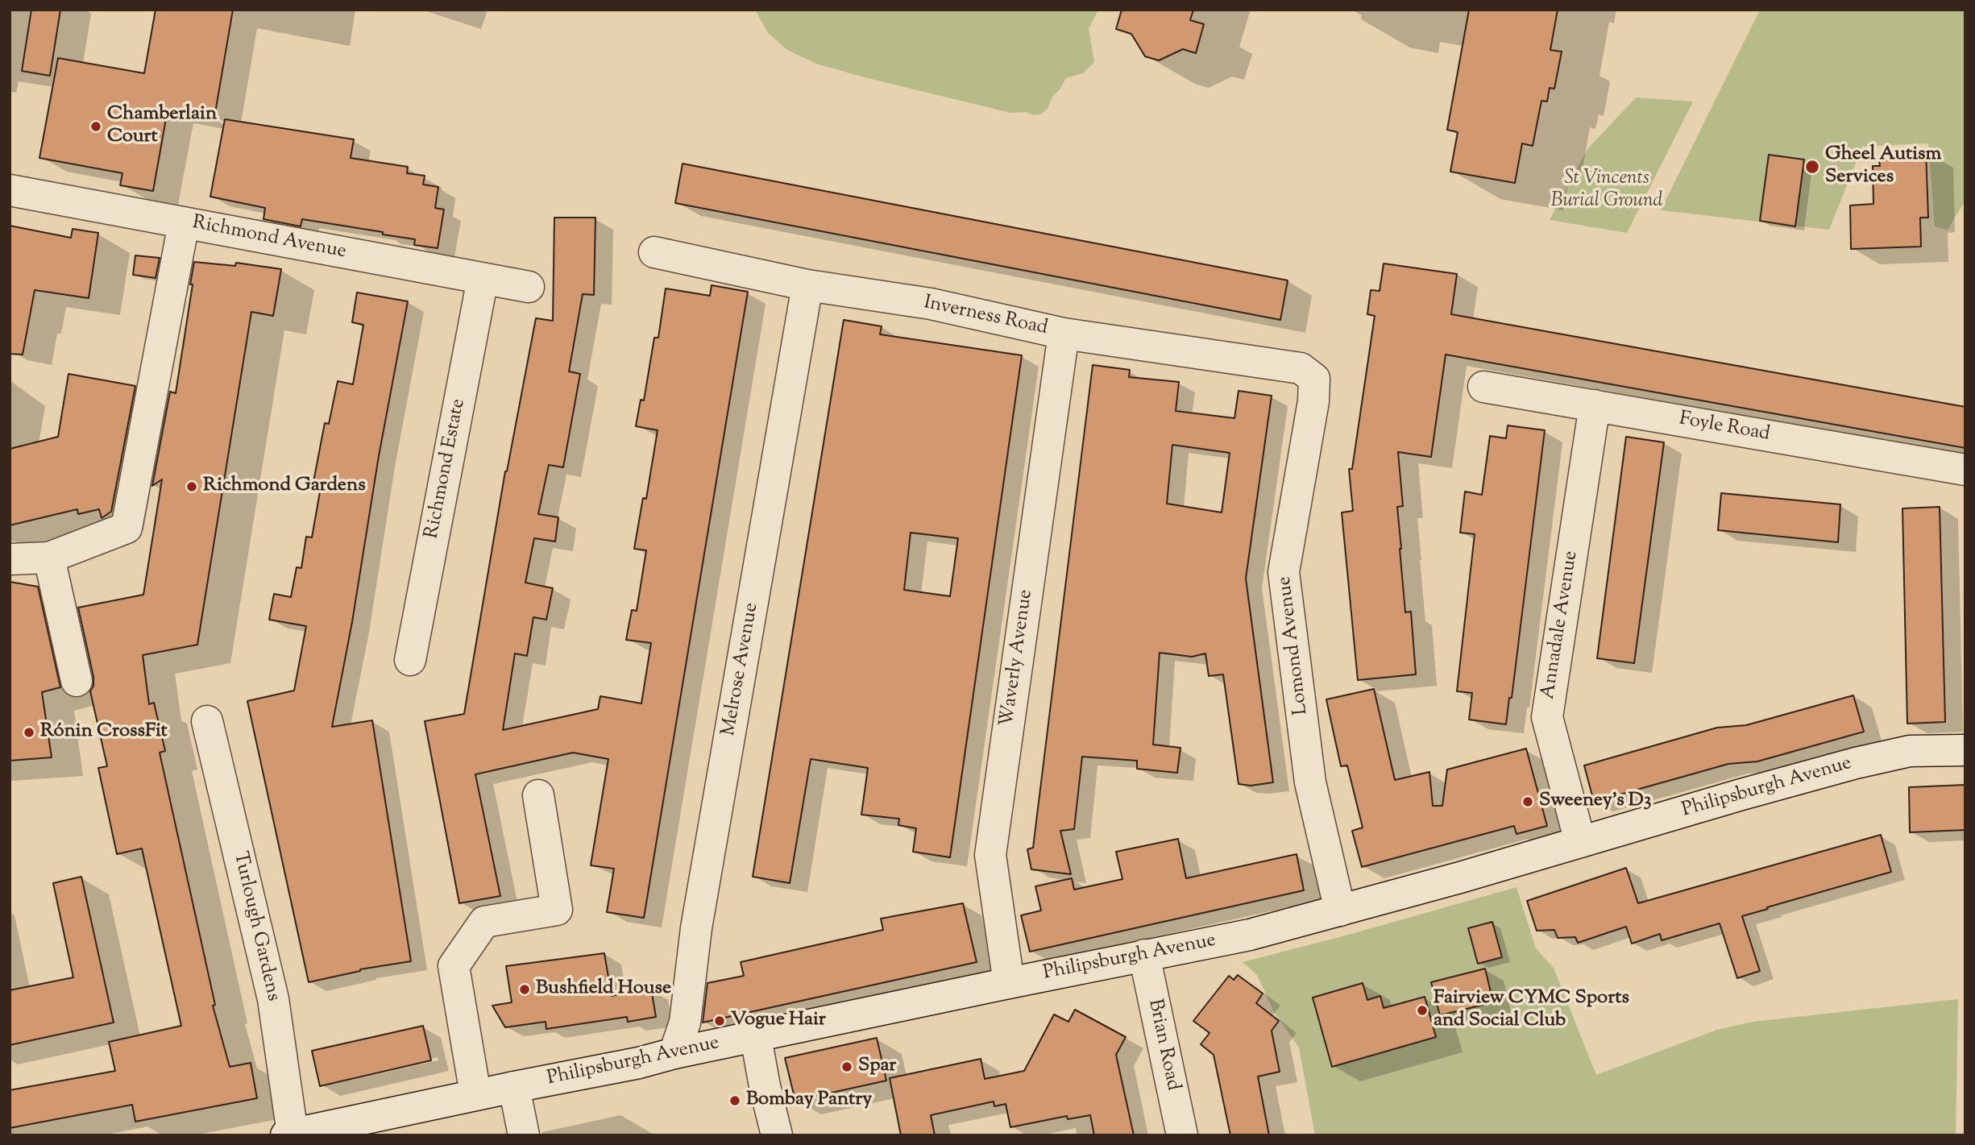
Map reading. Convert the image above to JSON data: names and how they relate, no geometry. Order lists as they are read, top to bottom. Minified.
{"streets":{"street":["Richmond Avenue","Inverness Road","Foyle Road","Richmond Estate","Annadale Avenue","Lomond Avenue","Waverly Avenue","Melrose Avenue","Philipsburgh Avenue","Turlough Gardens","Brian Road"]},"crossings":[["Richmond Avenue","Richmond Estate"],["Inverness Road","Lomond Avenue"],["Inverness Road","Waverly Avenue"],["Inverness Road","Melrose Avenue"],["Foyle Road","Annadale Avenue"],["Annadale Avenue","Philipsburgh Avenue"],["Lomond Avenue","Philipsburgh Avenue"],["Waverly Avenue","Philipsburgh Avenue"],["Melrose Avenue","Philipsburgh Avenue"],["Philipsburgh Avenue","Turlough Gardens"],["Philipsburgh Avenue","Brian Road"]],"parks":["St Vincents Burial Ground"],"places":["Chamberlain Court","Gheel Autism Services","Richmond Gardens","Rónin CrossFit","Sweeney's D3","Bushfield House","Fairview CYMC Sports and Social Club","Vogue Hair","Spar","Bombay Pantry"]}
